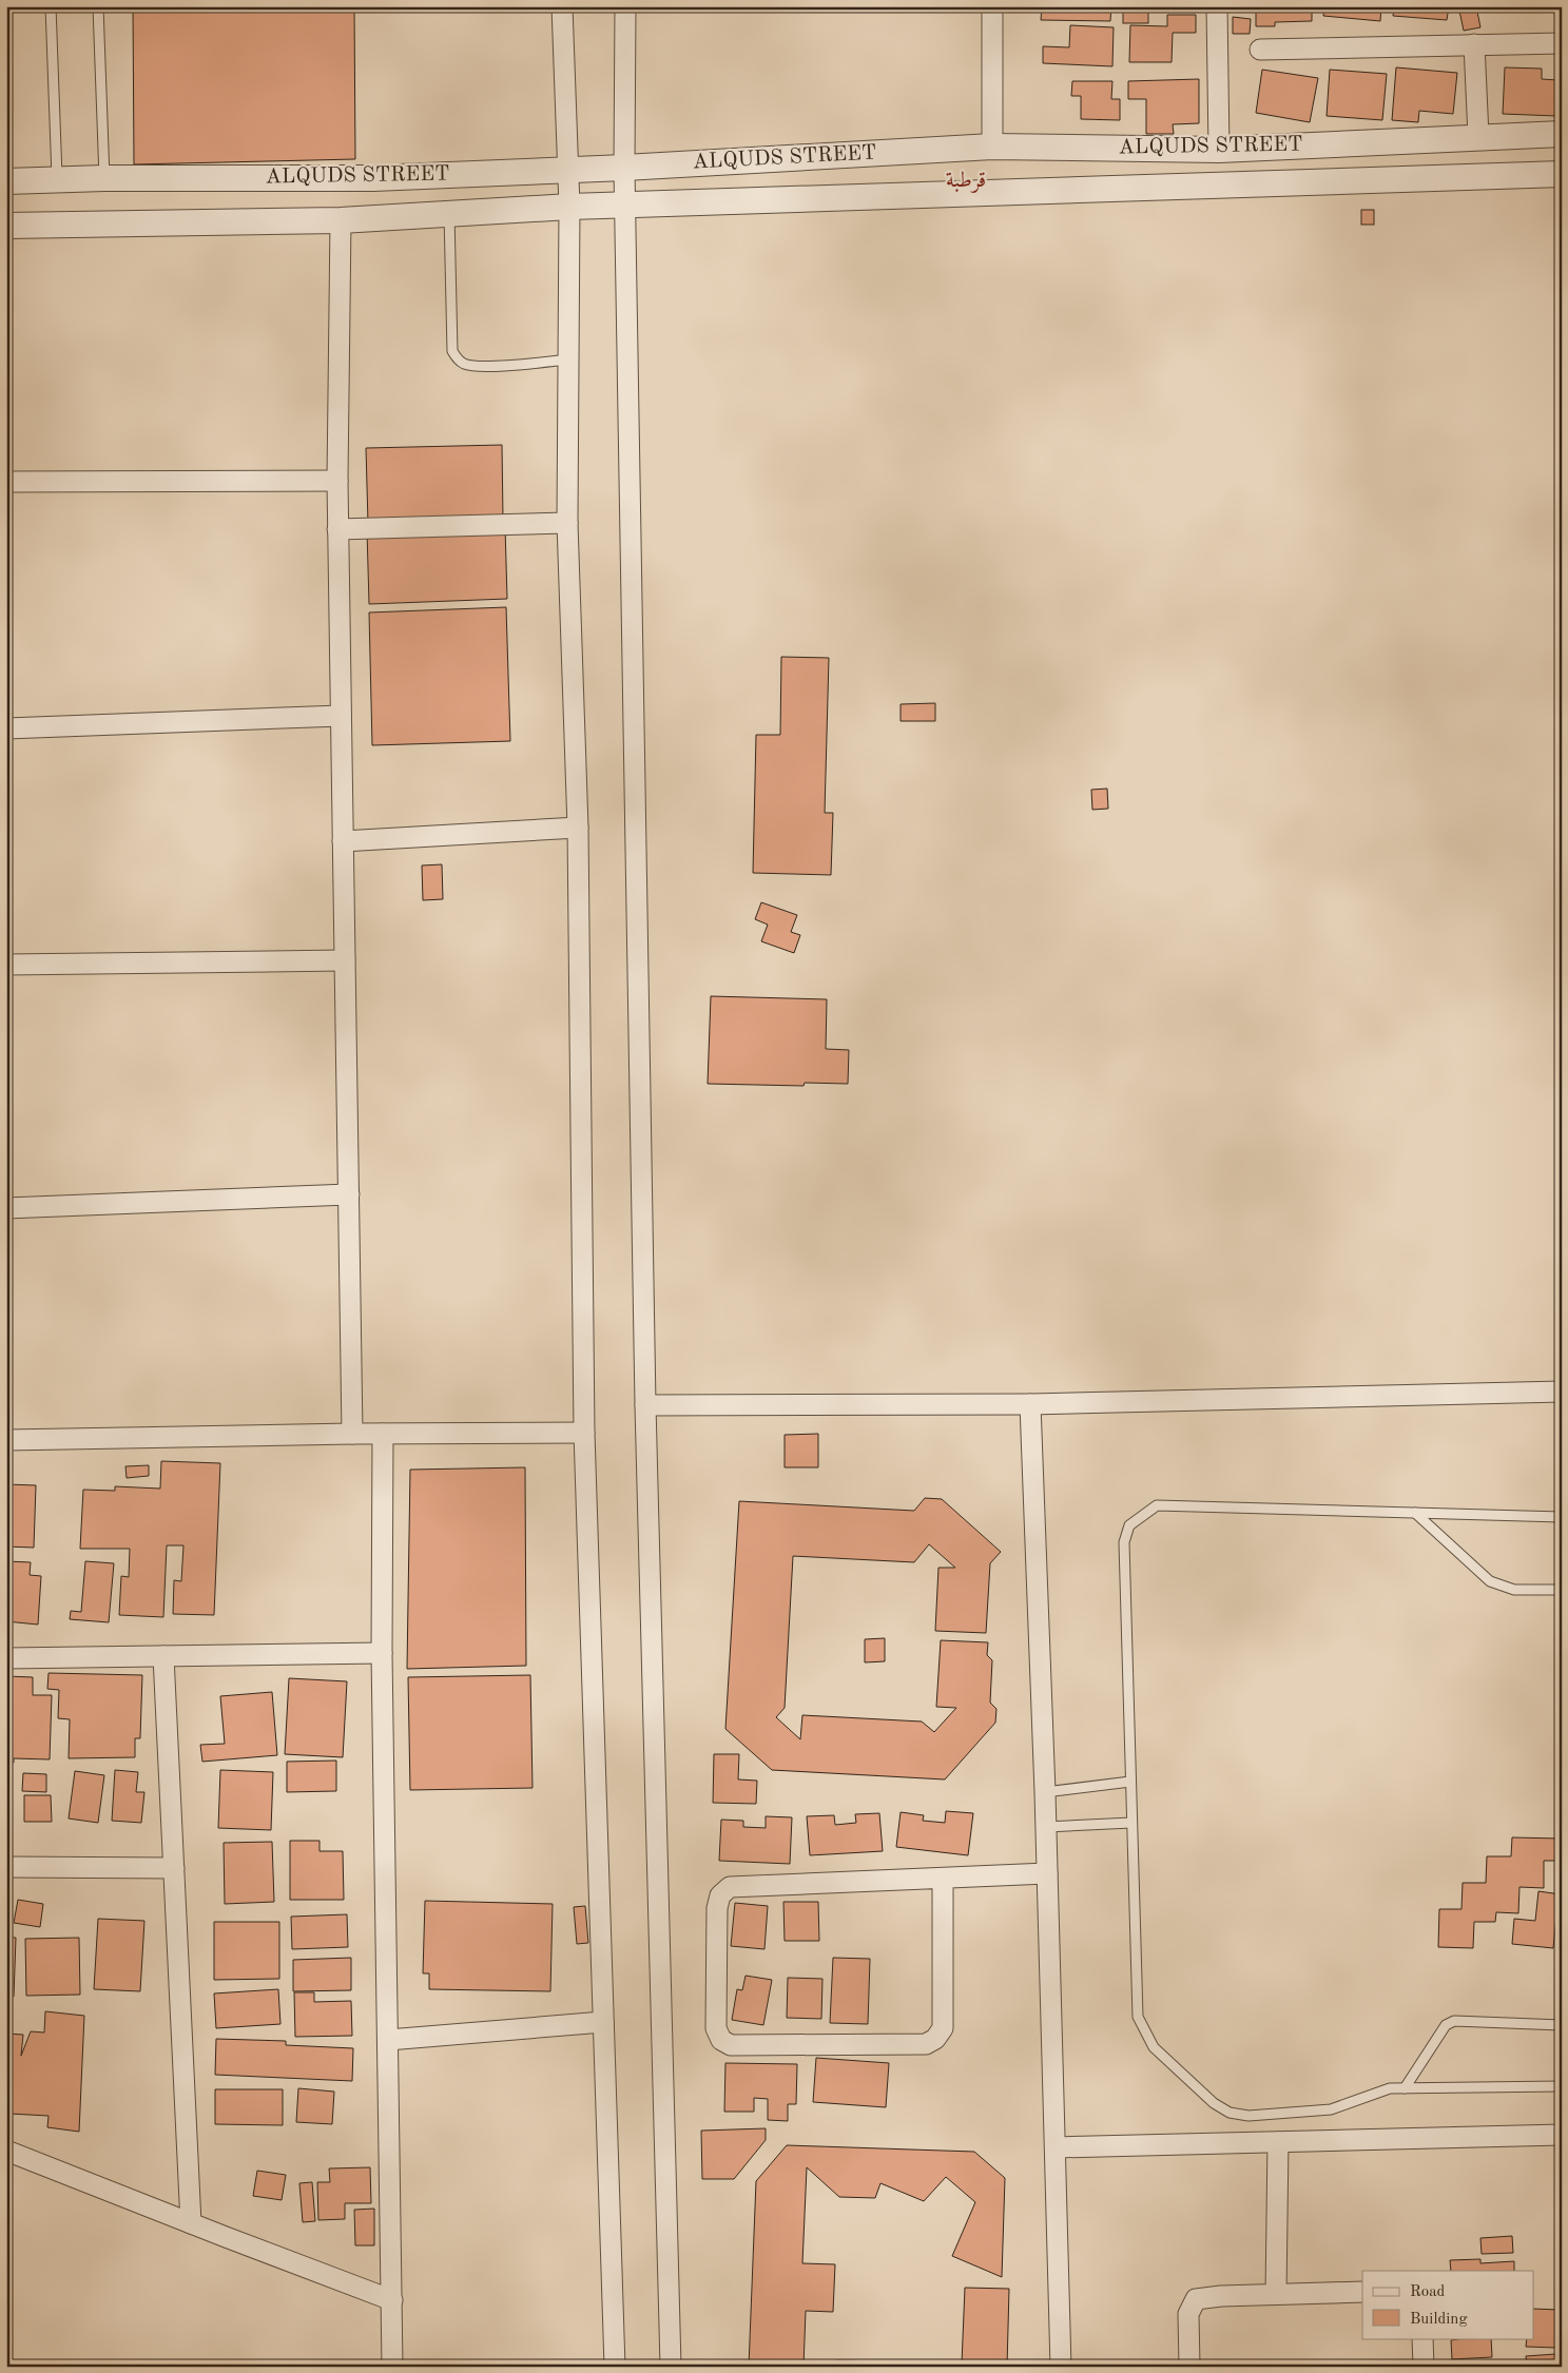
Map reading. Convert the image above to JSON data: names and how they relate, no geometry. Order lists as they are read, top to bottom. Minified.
{"streets":{"street":["ALQUDS STREET"]},"districts":["قرطبة"],"legend":["Road","Building"]}
